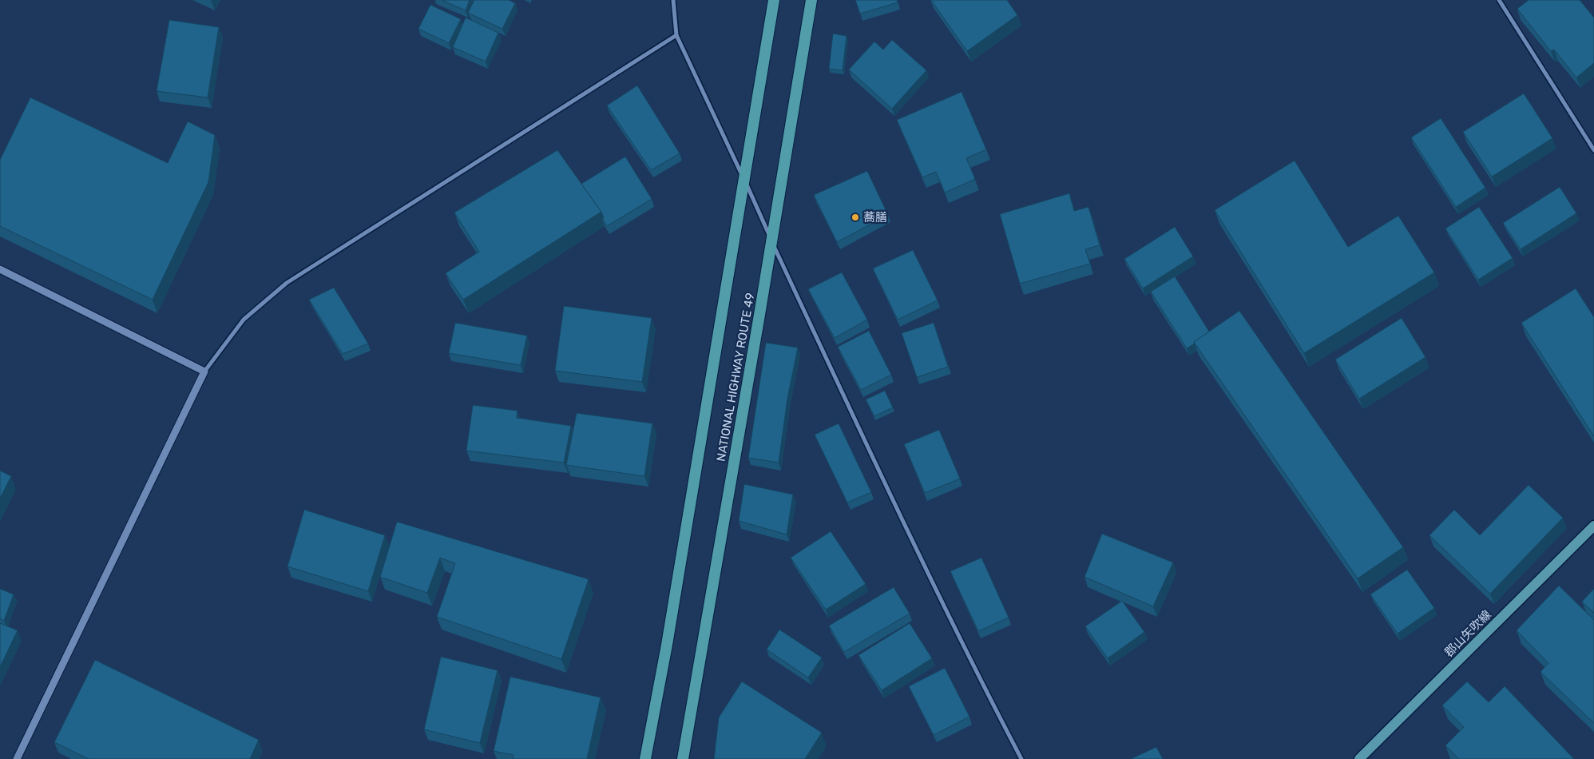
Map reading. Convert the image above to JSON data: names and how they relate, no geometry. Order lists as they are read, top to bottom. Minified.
{"streets":{"highway":["NATIONAL HIGHWAY ROUTE 49"],"main road":["郡山矢吹線"]},"places":["蕎膳"]}
